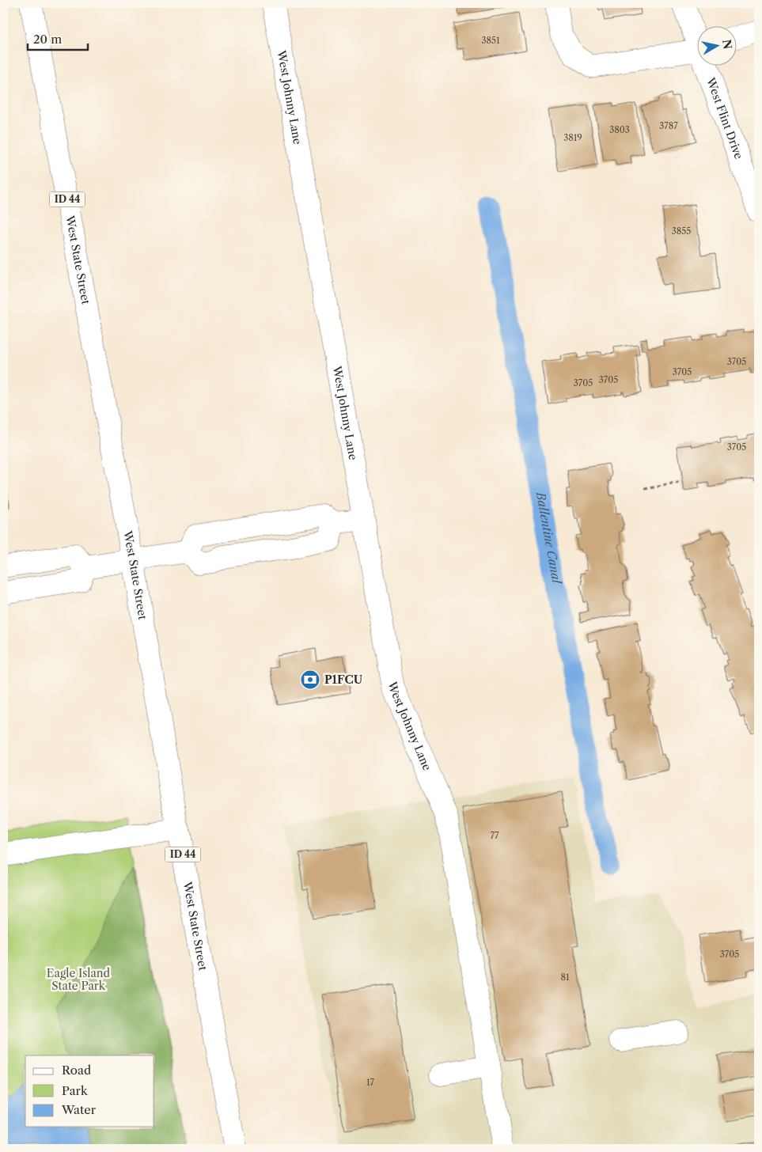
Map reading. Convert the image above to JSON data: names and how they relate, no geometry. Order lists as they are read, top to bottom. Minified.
{"streets":{"street":["West Johnny Lane","West Flint Drive","ID 44","West State Street"]},"water":["Ballentine Canal"],"parks":["Eagle Island State Park"],"places":{"bank":["P1FCU"]},"house_numbers":["3851","3787","3803","3819","3855","3705","3705","3705","3705","3705","77","3705","81","17"],"legend":["Road","Park","Water"],"scale_bar":"20 m","north":"right"}
